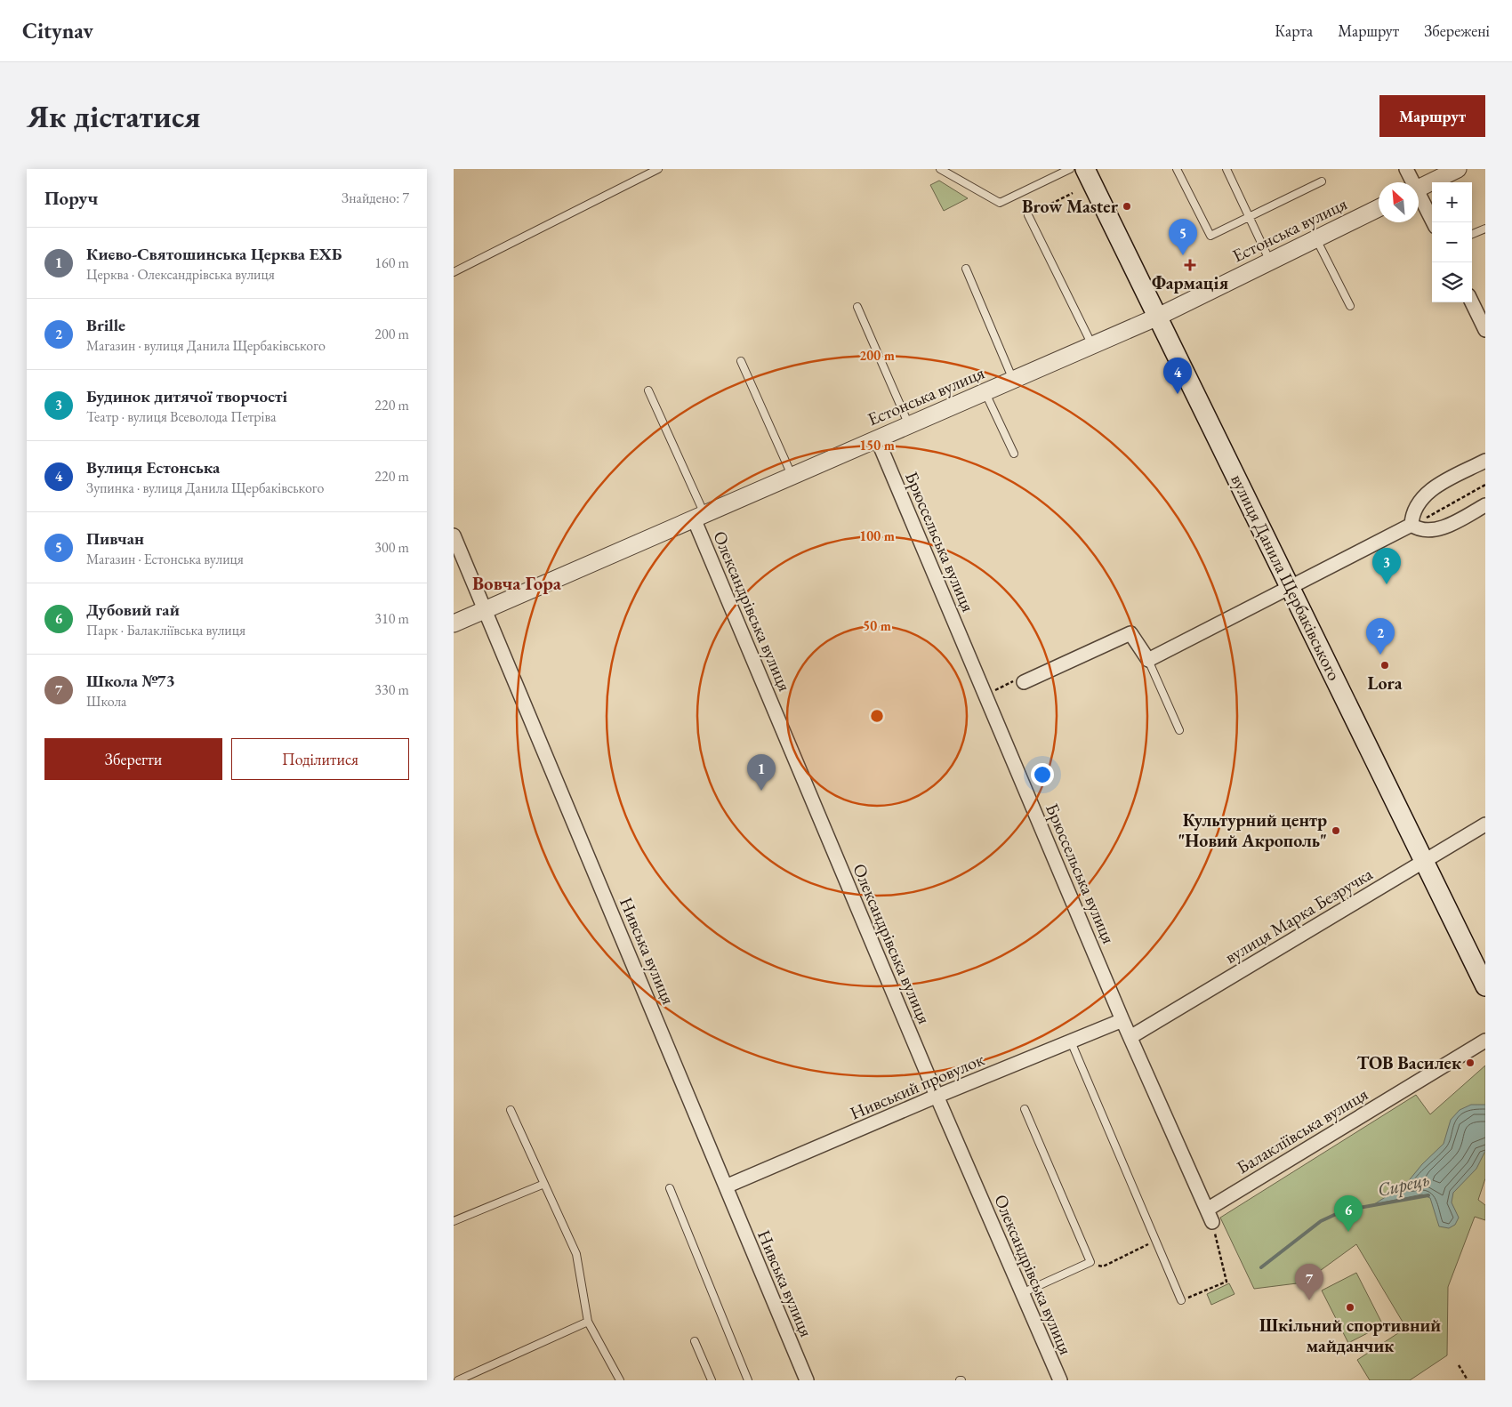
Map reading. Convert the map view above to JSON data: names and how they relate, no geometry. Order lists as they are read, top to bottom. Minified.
{"streets":{"main road":["вулиця Данила Щербаківського"],"street":["Естонська вулиця","Брюссельська вулиця","Олександрівська вулиця","вулиця Марка Безручка","Нивська вулиця","Нивський провулок","Балакліївська вулиця"]},"crossings":[["Естонська вулиця","Брюссельська вулиця"],["Естонська вулиця","вулиця Данила Щербаківського"],["Естонська вулиця","Олександрівська вулиця"],["Естонська вулиця","Нивська вулиця"],["Брюссельська вулиця","вулиця Марка Безручка"],["Брюссельська вулиця","Нивський провулок"],["Брюссельська вулиця","Балакліївська вулиця"],["вулиця Данила Щербаківського","вулиця Марка Безручка"],["Олександрівська вулиця","Нивський провулок"],["Нивська вулиця","Нивський провулок"]],"districts":["Вовча Гора"],"water":["Сирець"],"places":{"other":["Brow Master","Lora","Культурний центр \"Новий Акрополь\"","ТОВ Василек","Шкільний спортивний майданчик"],"health":["Фармація"]},"north":"top left","page":{"header":"Citynav","nav":["Карта","Маршрут","Збережені"],"buttons":["Маршрут",["Зберегти","Поділитися"]],"title":"Як дістатися","heading":["Поруч","Знайдено: 7"],"map_buttons":["+","−"],"pins":["5","4","3","2","1","6","7"],"list":[{"mark":"1","name":"Києво-Святошинська Церква ЕХБ","note":"Церква · Олександрівська вулиця","value":"160 m"},{"mark":"2","name":"Brille","note":"Магазин · вулиця Данила Щербаківського","value":"200 m"},{"mark":"3","name":"Будинок дитячої творчості","note":"Театр · вулиця Всеволода Петріва","value":"220 m"},{"mark":"4","name":"Вулиця Естонська","note":"Зупинка · вулиця Данила Щербаківського","value":"220 m"},{"mark":"5","name":"Пивчан","note":"Магазин · Естонська вулиця","value":"300 m"},{"mark":"6","name":"Дубовий гай","note":"Парк · Балакліївська вулиця","value":"310 m"},{"mark":"7","name":"Школа №73","note":"Школа","value":"330 m"}]},"rings":["200 m","150 m","100 m","50 m"]}
